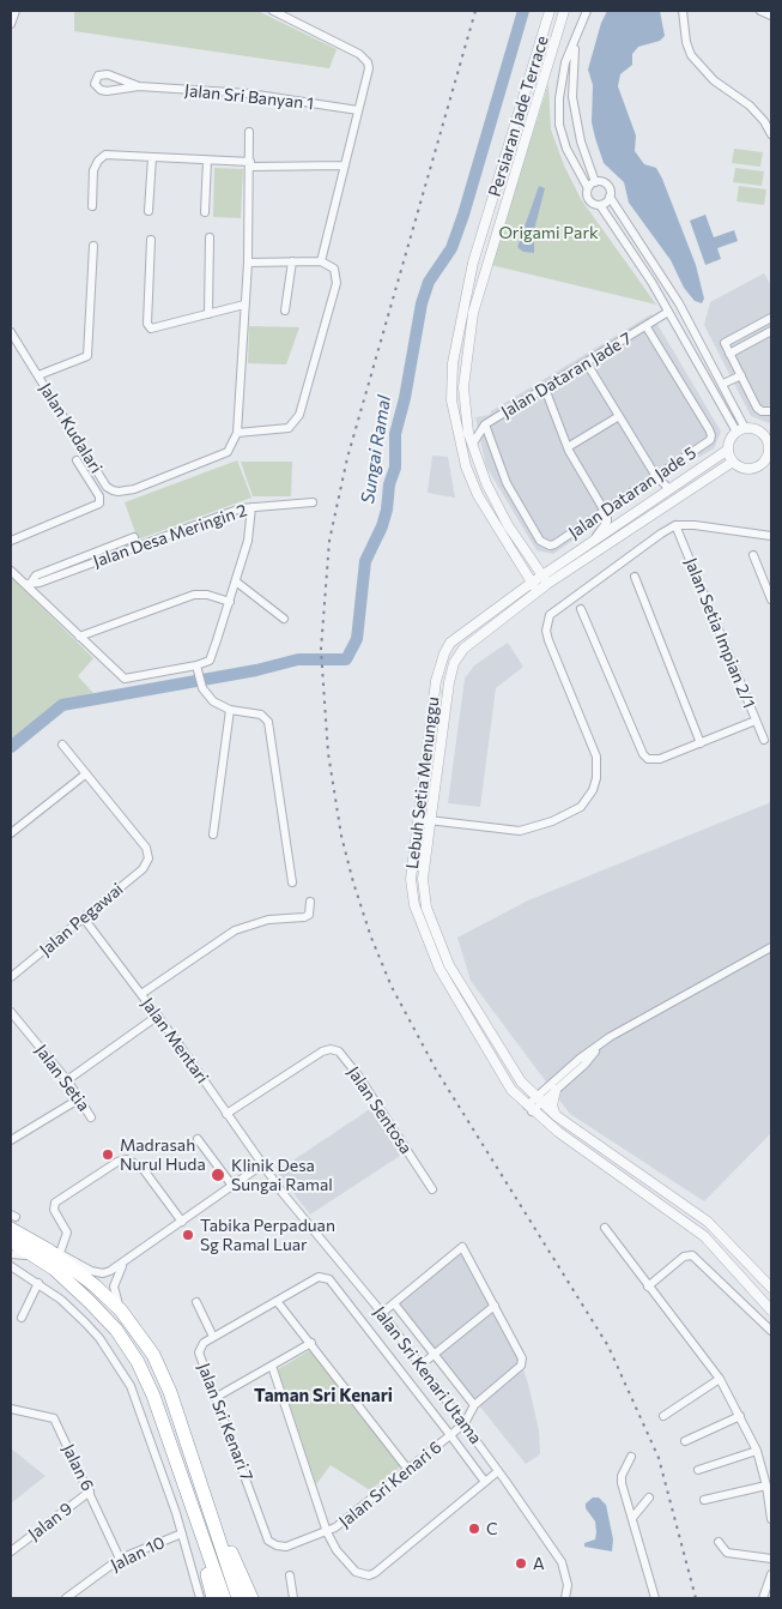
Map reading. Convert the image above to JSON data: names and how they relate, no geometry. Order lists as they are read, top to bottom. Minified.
{"streets":{"street":["Jalan Sri Banyan 1","Persiaran Jade Terrace","Jalan Dataran Jade 7","Jalan Kudalari","Jalan Dataran Jade 5","Jalan Desa Meringin 2","Jalan Setia Impian 2/1","Lebuh Setia Menunggu","Jalan Pegawai","Jalan Mentari","Jalan Setia","Jalan Sentosa","Jalan Sri Kenari Utama","Jalan Sri Kenari 7","Jalan 6","Jalan Sri Kenari 6","Jalan 9","Jalan 10"]},"crossings":[["Persiaran Jade Terrace","Lebuh Setia Menunggu"],["Jalan Dataran Jade 7","Jalan Dataran Jade 5"],["Jalan Pegawai","Jalan Mentari"],["Jalan Mentari","Jalan Sentosa"],["Jalan Mentari","Jalan Sri Kenari Utama"],["Jalan Sri Kenari Utama","Jalan Sri Kenari 6"],["Jalan Sri Kenari 7","Jalan Sri Kenari 6"],["Jalan 6","Jalan 9"],["Jalan 6","Jalan 10"]],"districts":["Taman Sri Kenari"],"water":["Sungai Ramal"],"parks":["Origami Park"],"places":["Madrasah Nurul Huda","Klinik Desa Sungai Ramal","Tabika Perpaduan Sg Ramal Luar","C","A"]}
